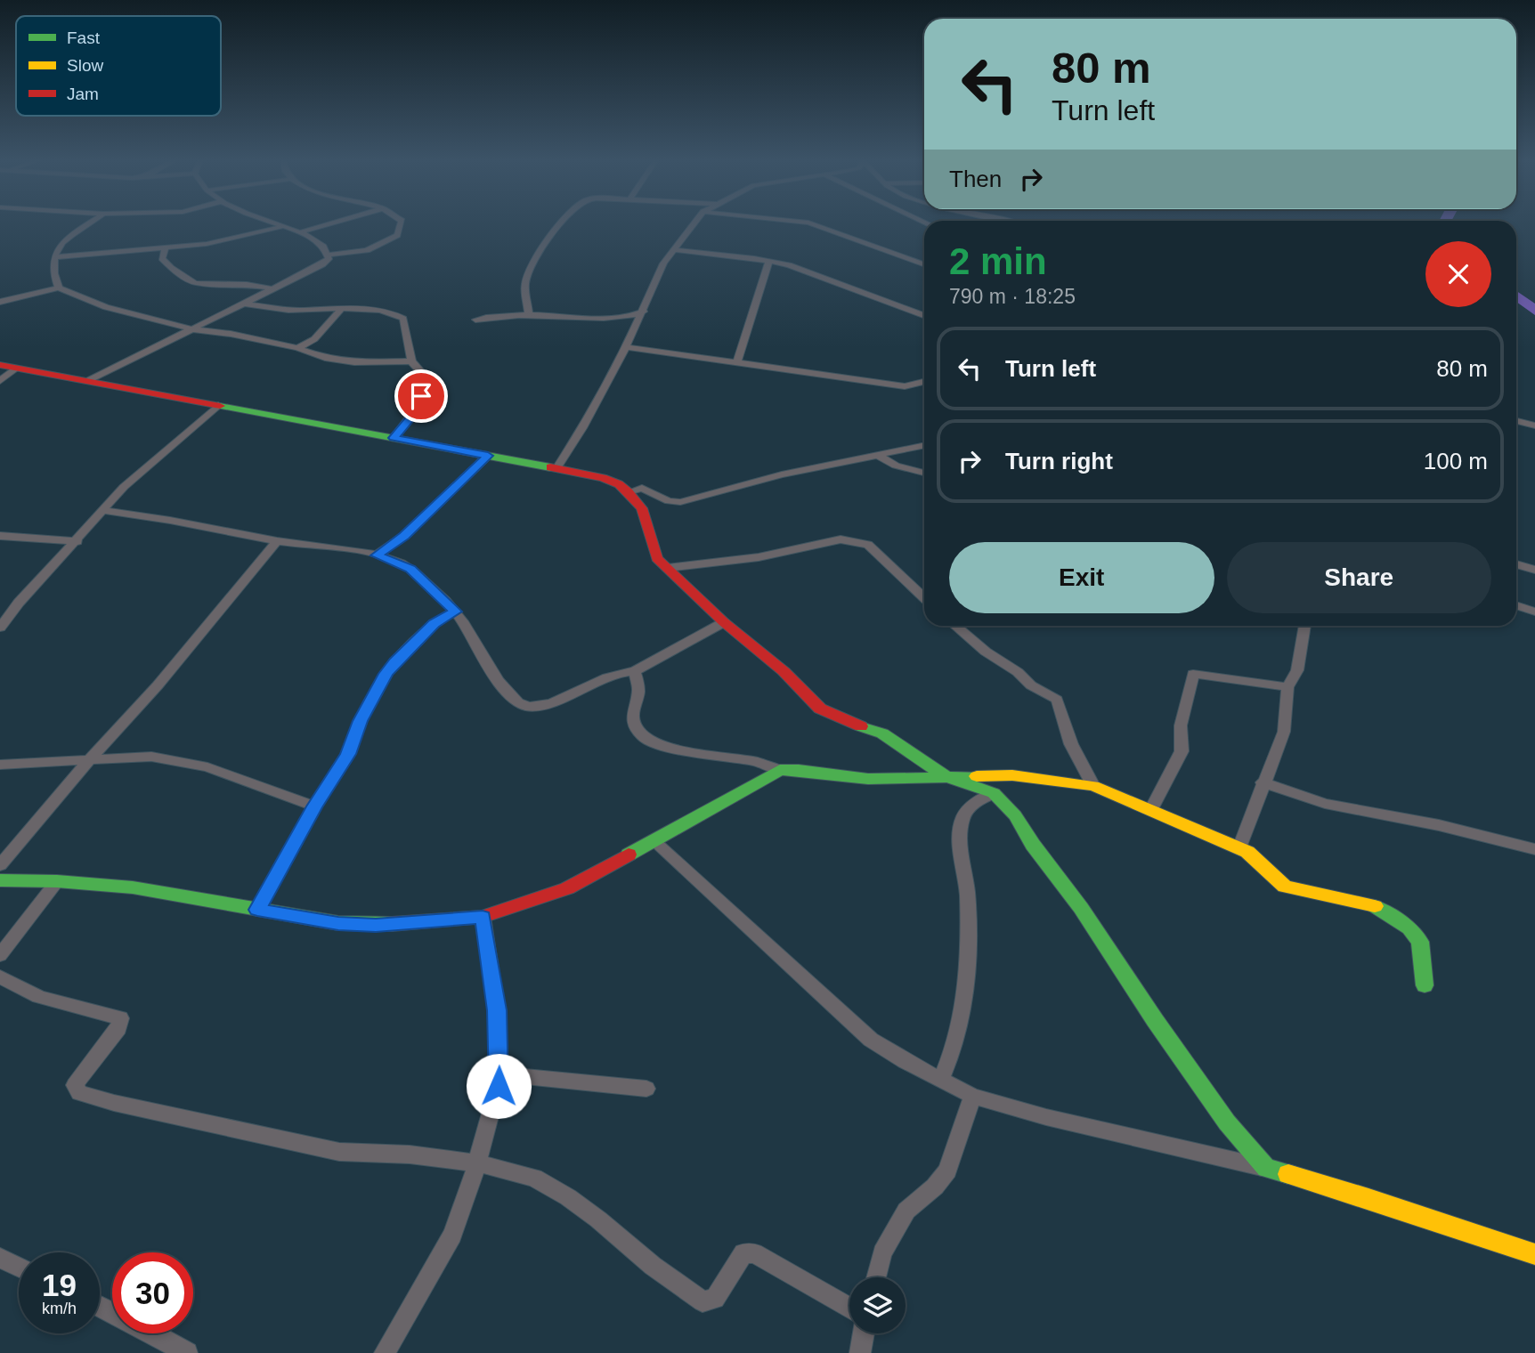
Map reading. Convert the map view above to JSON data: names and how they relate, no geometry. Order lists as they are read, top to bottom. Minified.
{"legend":["Fast","Slow","Jam"],"page":{"turn":["80 m","Turn left"],"then":"Then","heading":["2 min","790 m · 18:25"],"list":[{"name":"Turn left","value":"80 m"},{"name":"Turn right","value":"100 m"}],"buttons":["Exit","Share"],"speed":"19 km/h","limit":"30"}}
